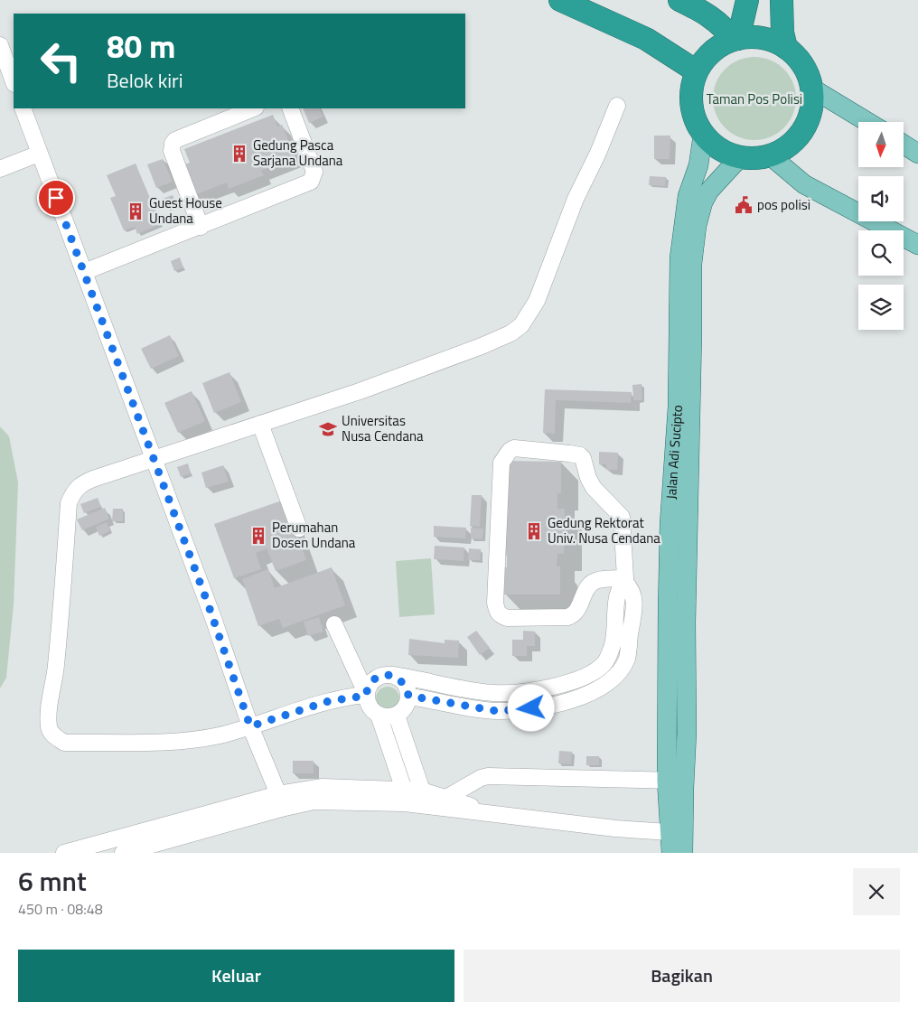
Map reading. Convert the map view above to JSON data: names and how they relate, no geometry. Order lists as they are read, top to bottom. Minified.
{"streets":{"main road":["Jalan Adi Sucipto"]},"parks":["Taman Pos Polisi"],"places":{"building":["Gedung Pasca Sarjana Undana","Guest House Undana","Gedung Rektorat Univ. Nusa Cendana","Perumahan Dosen Undana"],"public building":["pos polisi"],"school or university":["Universitas Nusa Cendana"]},"north":"bottom","page":{"turn":["80 m","Belok kiri"],"heading":["6 mnt","450 m · 08:48"],"buttons":["Keluar","Bagikan"]}}
